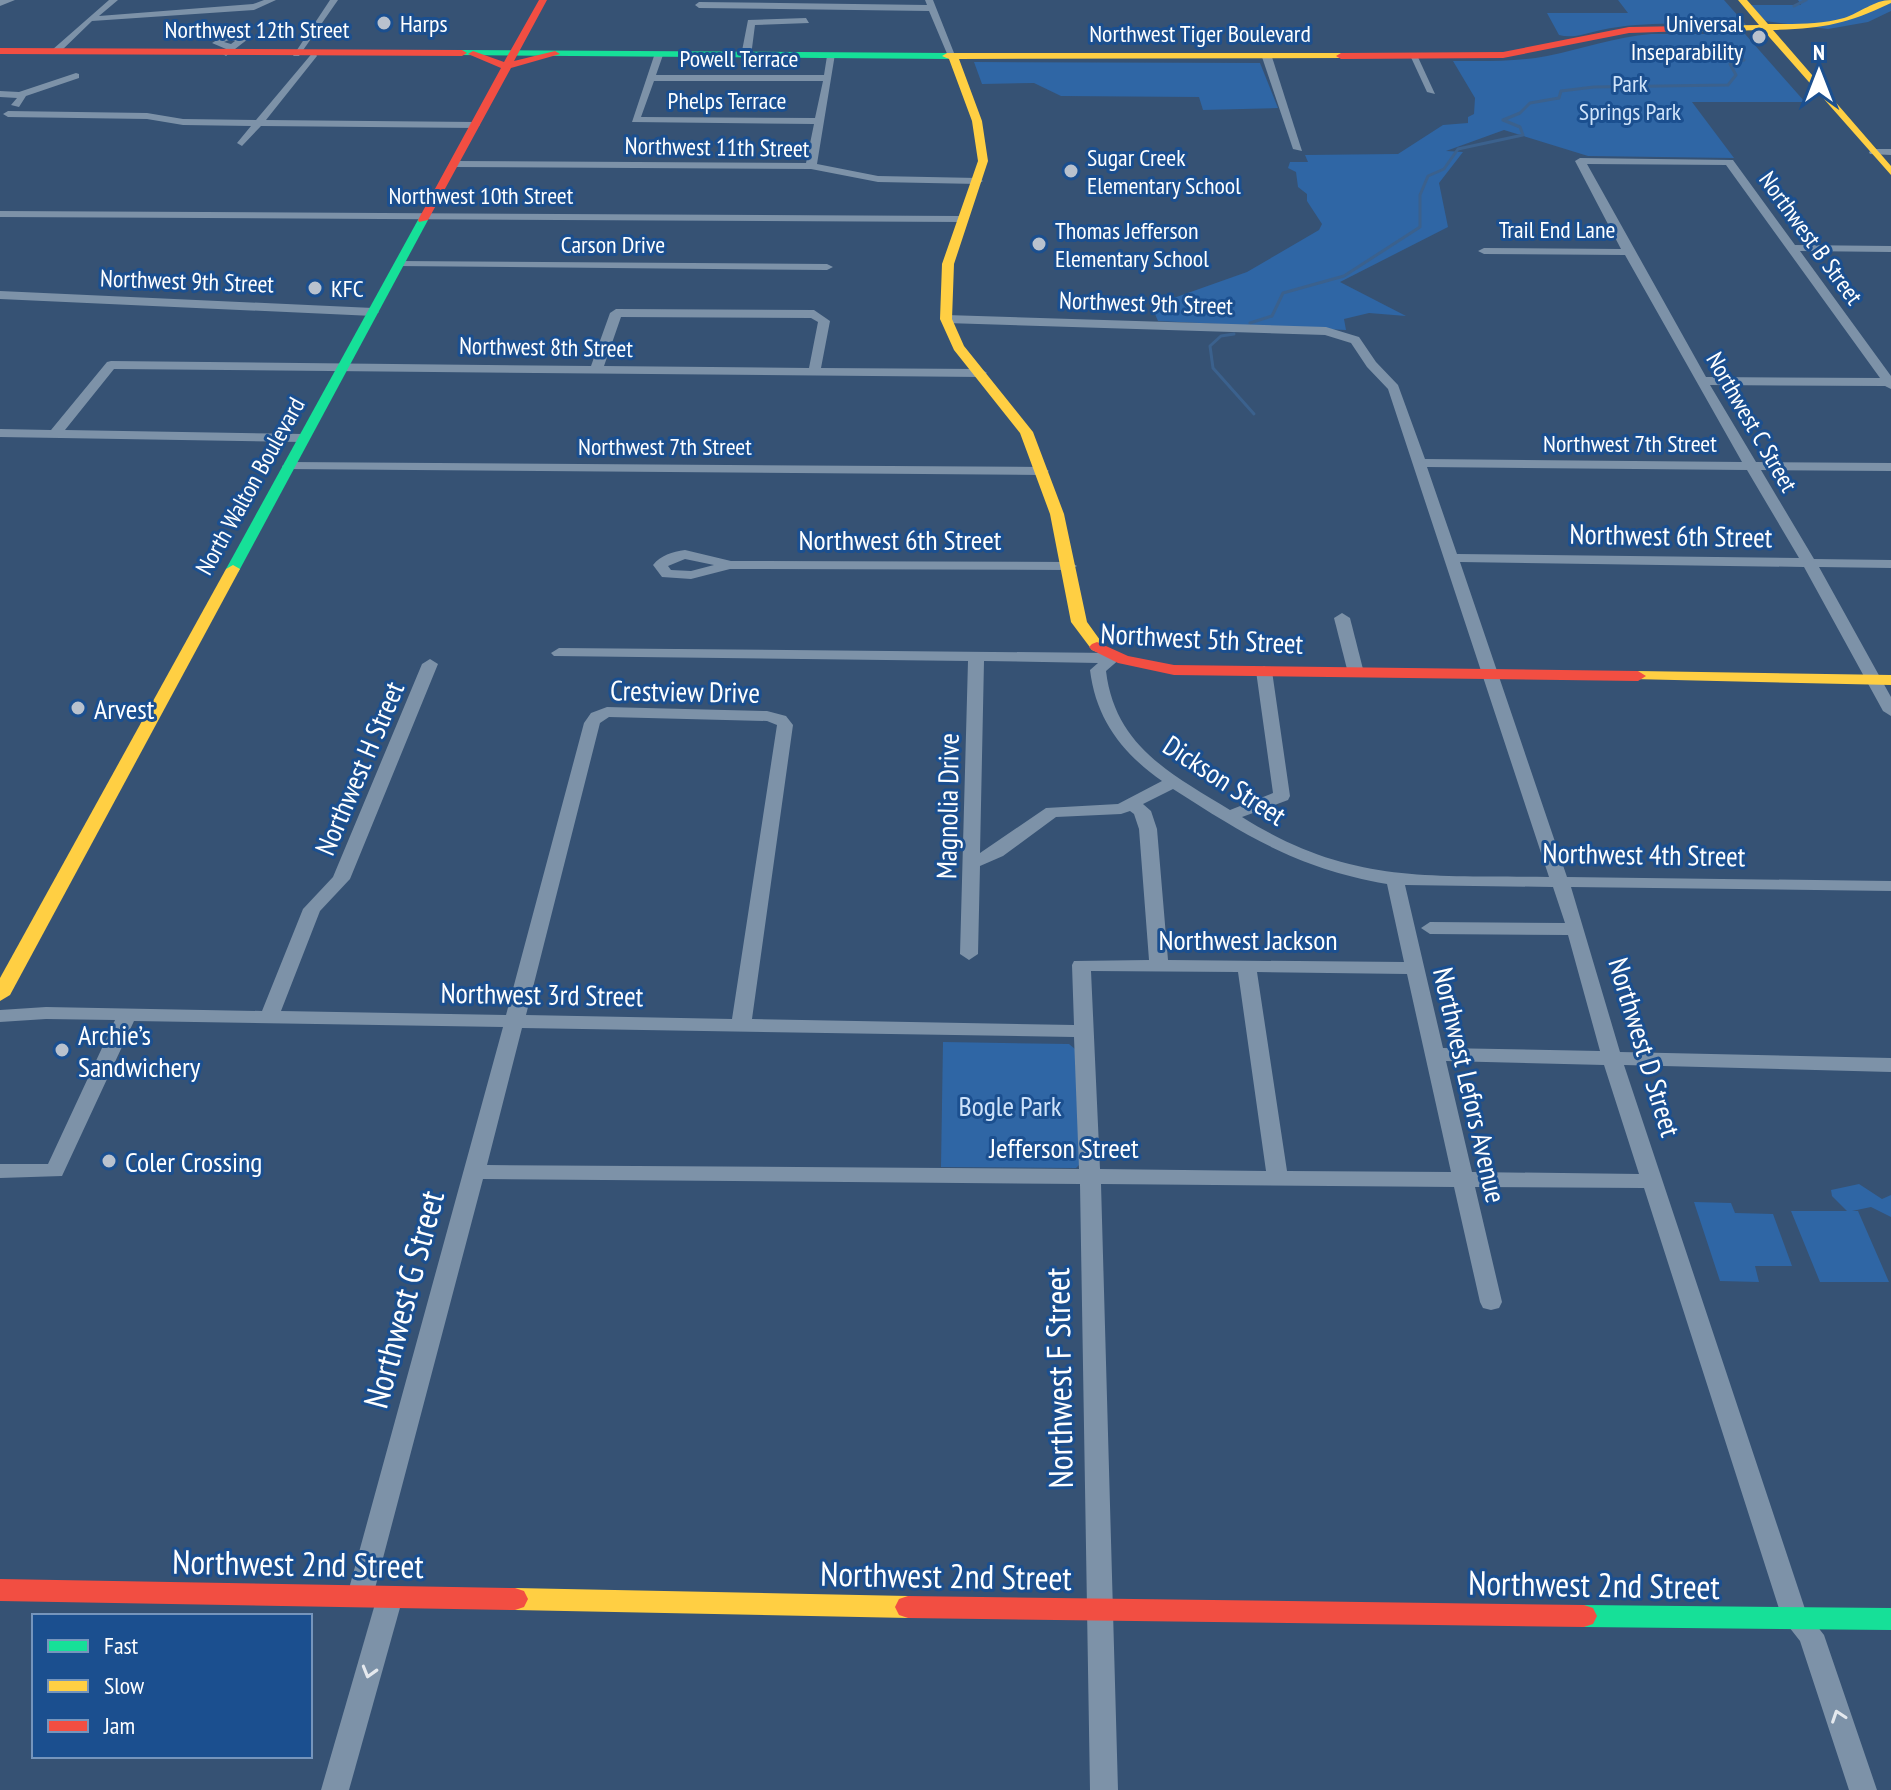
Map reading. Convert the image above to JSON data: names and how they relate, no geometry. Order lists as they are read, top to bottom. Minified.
{"streets":{"street":["Northwest 12th Street","Northwest Tiger Boulevard","Powell Terrace","Phelps Terrace","Northwest 11th Street","Northwest 10th Street","Trail End Lane","Northwest B Street","Carson Drive","Northwest 9th Street","Northwest 8th Street","Northwest C Street","Northwest 7th Street","North Walton Boulevard","Northwest 6th Street","Northwest 5th Street","Crestview Drive","Northwest H Street","Dickson Street","Magnolia Drive","Northwest 4th Street","Northwest Jackson","Northwest 3rd Street","Northwest D Street","Northwest Lefors Avenue","Jefferson Street","Northwest G Street","Northwest F Street","Northwest 2nd Street"]},"crossings":[["Northwest 12th Street","Northwest Tiger Boulevard"],["Northwest 12th Street","North Walton Boulevard"],["Northwest Tiger Boulevard","North Walton Boulevard"],["Powell Terrace","Phelps Terrace"],["Northwest 11th Street","North Walton Boulevard"],["Northwest 10th Street","North Walton Boulevard"],["Trail End Lane","Northwest C Street"],["Northwest B Street","Northwest C Street"],["Carson Drive","North Walton Boulevard"],["Northwest 9th Street","North Walton Boulevard"],["Northwest 9th Street","Northwest D Street"],["Northwest 8th Street","North Walton Boulevard"],["Northwest C Street","Northwest 7th Street"],["Northwest C Street","Northwest 6th Street"],["Northwest C Street","Northwest 5th Street"],["Northwest 7th Street","North Walton Boulevard"],["Northwest 7th Street","Northwest D Street"],["Northwest 6th Street","Northwest D Street"],["Northwest 5th Street","Dickson Street"],["Northwest 5th Street","Magnolia Drive"],["Northwest 5th Street","Northwest D Street"],["Crestview Drive","Northwest 3rd Street"],["Crestview Drive","Northwest G Street"],["Northwest H Street","Northwest 3rd Street"],["Dickson Street","Northwest 4th Street"],["Dickson Street","Northwest Lefors Avenue"],["Northwest 4th Street","Northwest D Street"],["Northwest 4th Street","Northwest Lefors Avenue"],["Northwest Jackson","Northwest Lefors Avenue"],["Northwest Jackson","Northwest F Street"],["Northwest 3rd Street","Northwest G Street"],["Northwest 3rd Street","Northwest F Street"],["Northwest D Street","Jefferson Street"],["Northwest D Street","Northwest 2nd Street"],["Northwest Lefors Avenue","Jefferson Street"],["Jefferson Street","Northwest G Street"],["Jefferson Street","Northwest F Street"],["Northwest G Street","Northwest 2nd Street"],["Northwest F Street","Northwest 2nd Street"]],"parks":["Park Springs Park","Bogle Park"],"places":["Harps","Universal Inseparability","Sugar Creek Elementary School","Thomas Jefferson Elementary School","KFC","Arvest","Archie’s Sandwichery","Coler Crossing"],"legend":["Fast","Slow","Jam"],"north":"top"}
